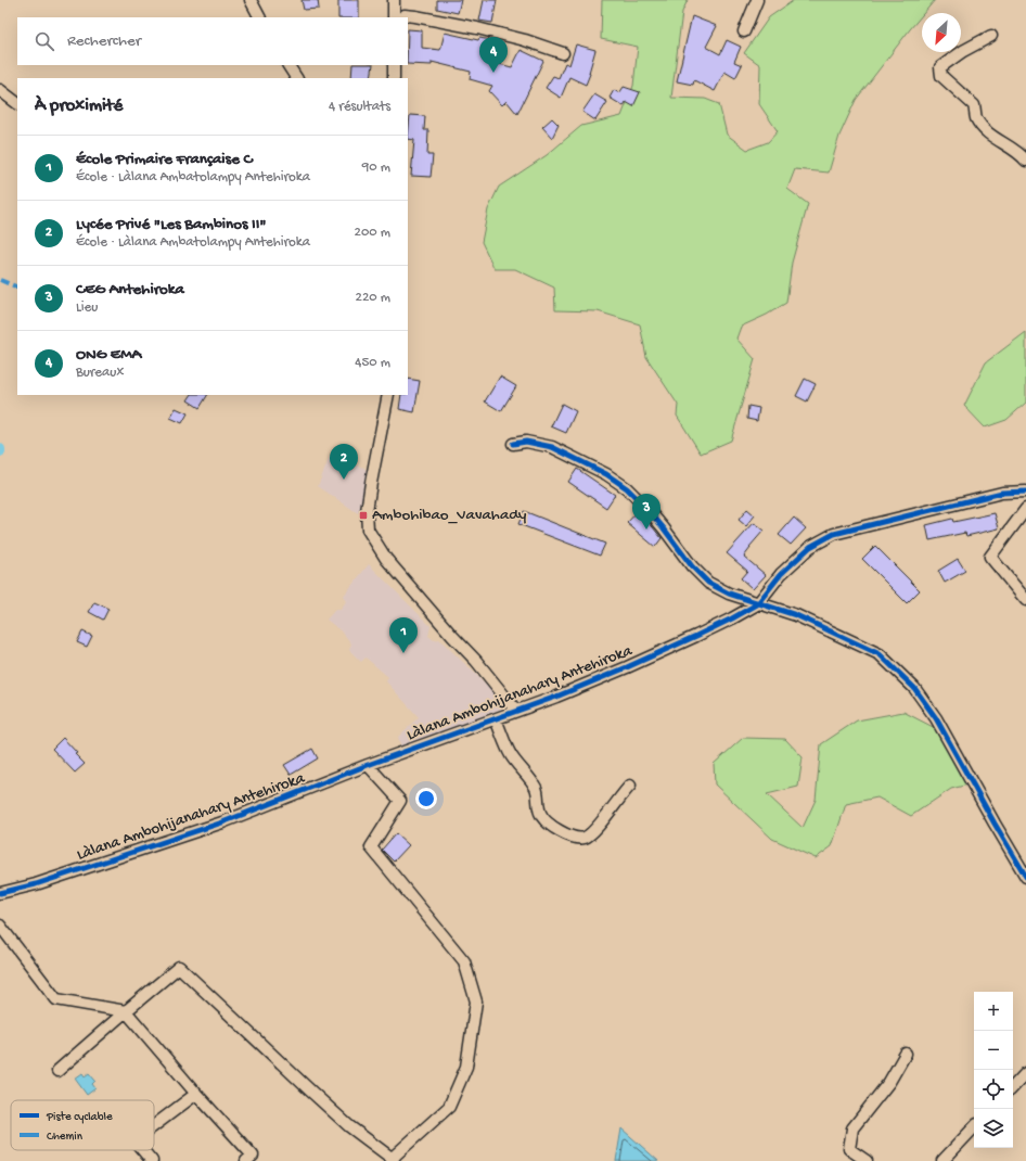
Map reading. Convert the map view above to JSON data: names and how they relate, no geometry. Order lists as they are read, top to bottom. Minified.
{"streets":{"street":["Làlana Ambohijanahary Antehiroka"]},"places":{"transit":["Ambohibao_Vavahady"]},"legend":["Piste cyclable","Chemin"],"north":"bottom left","page":{"search":"Rechercher","pins":["4","2","3","1"],"heading":["À proximité","4 résultats"],"list":[{"mark":"1","name":"École Primaire Française C","note":"École · Làlana Ambatolampy Antehiroka","value":"90 m"},{"mark":"2","name":"Lycée Privé \"Les Bambinos II\"","note":"École · Làlana Ambatolampy Antehiroka","value":"200 m"},{"mark":"3","name":"CEG Antehiroka","note":"Lieu","value":"220 m"},{"mark":"4","name":"ONG EMA","note":"Bureaux","value":"450 m"}],"map_buttons":["+","−"]}}
